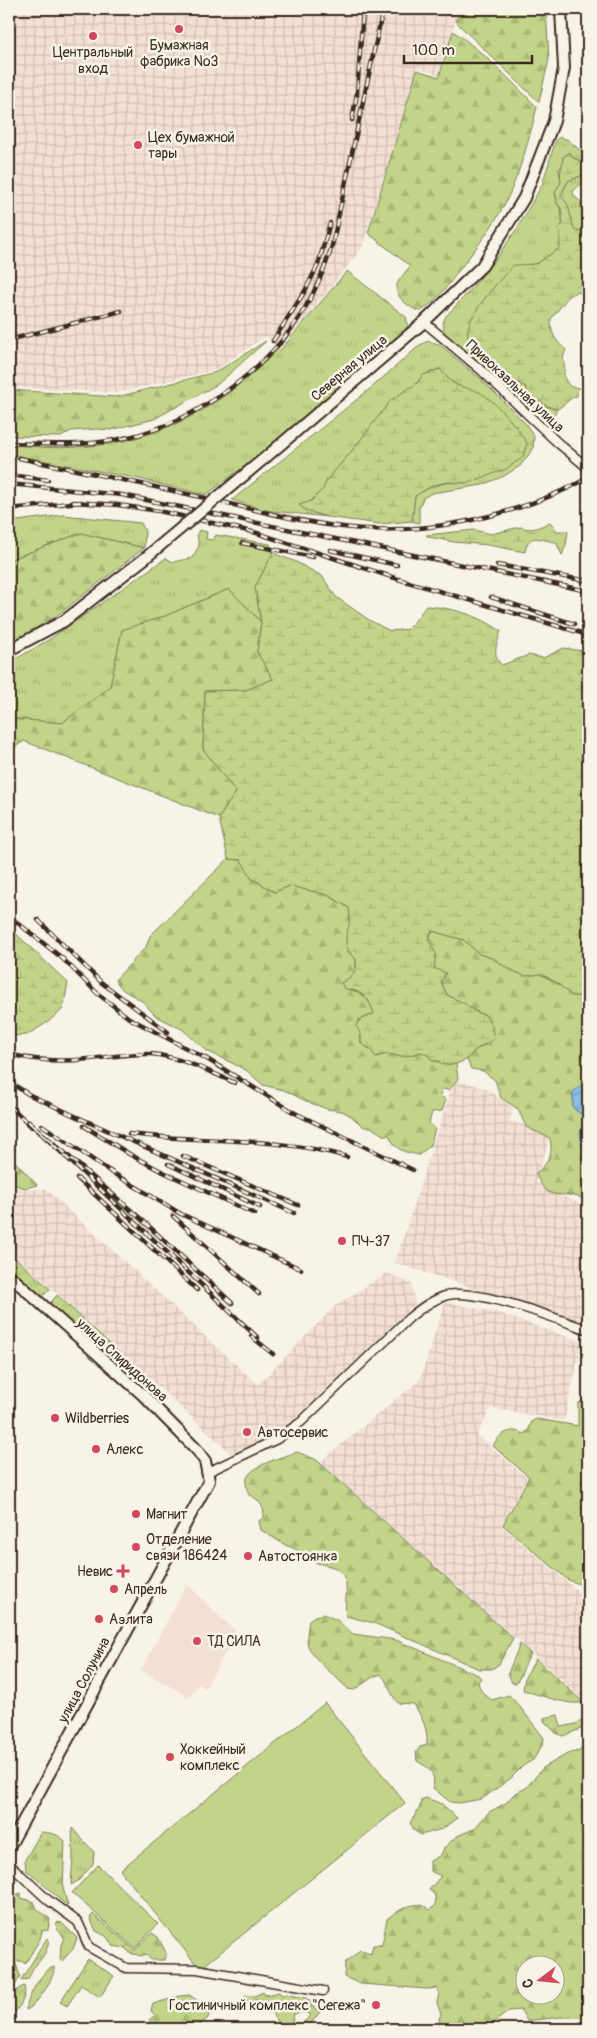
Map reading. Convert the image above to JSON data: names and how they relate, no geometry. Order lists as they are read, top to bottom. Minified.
{"streets":{"street":["Северная улица","Привокзальная улица","улица Спиридонова","улица Солунина"]},"crossings":[["Северная улица","Привокзальная улица"],["улица Спиридонова","улица Солунина"]],"places":{"other":["Бумажная фабрика №3","Центральный вход","Цех бумажной тары","ПЧ-37","Wildberries","Автосервис","Алекс","Магнит","Отделение связи 186424","Автостоянка","Апрель","Аэлита","ТД СИЛА","Хоккейный комплекс","Гостиничный комплекс \"Сегежа\""],"health":["Невис"]},"scale_bar":"100 m","north":"left"}
